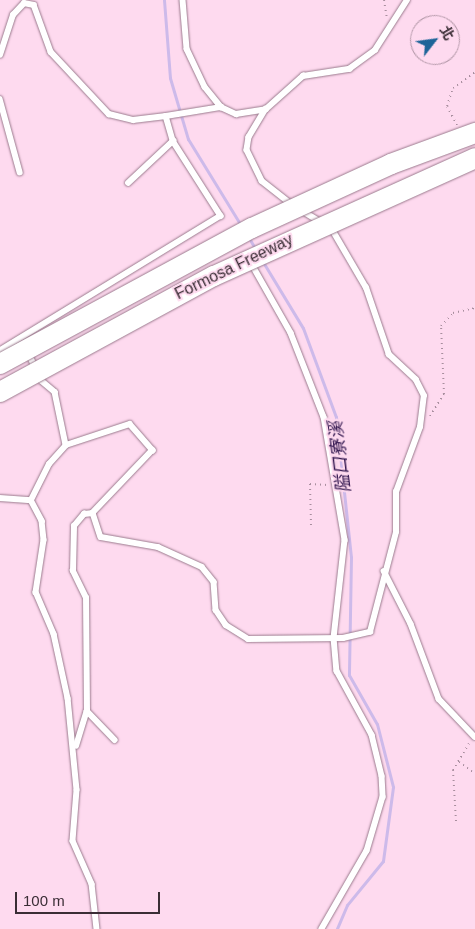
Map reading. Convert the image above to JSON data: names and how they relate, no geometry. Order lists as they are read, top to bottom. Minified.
{"streets":{"highway":["Formosa Freeway"]},"water":["隘口寮溪"],"scale_bar":"100 m","north":"top right"}
